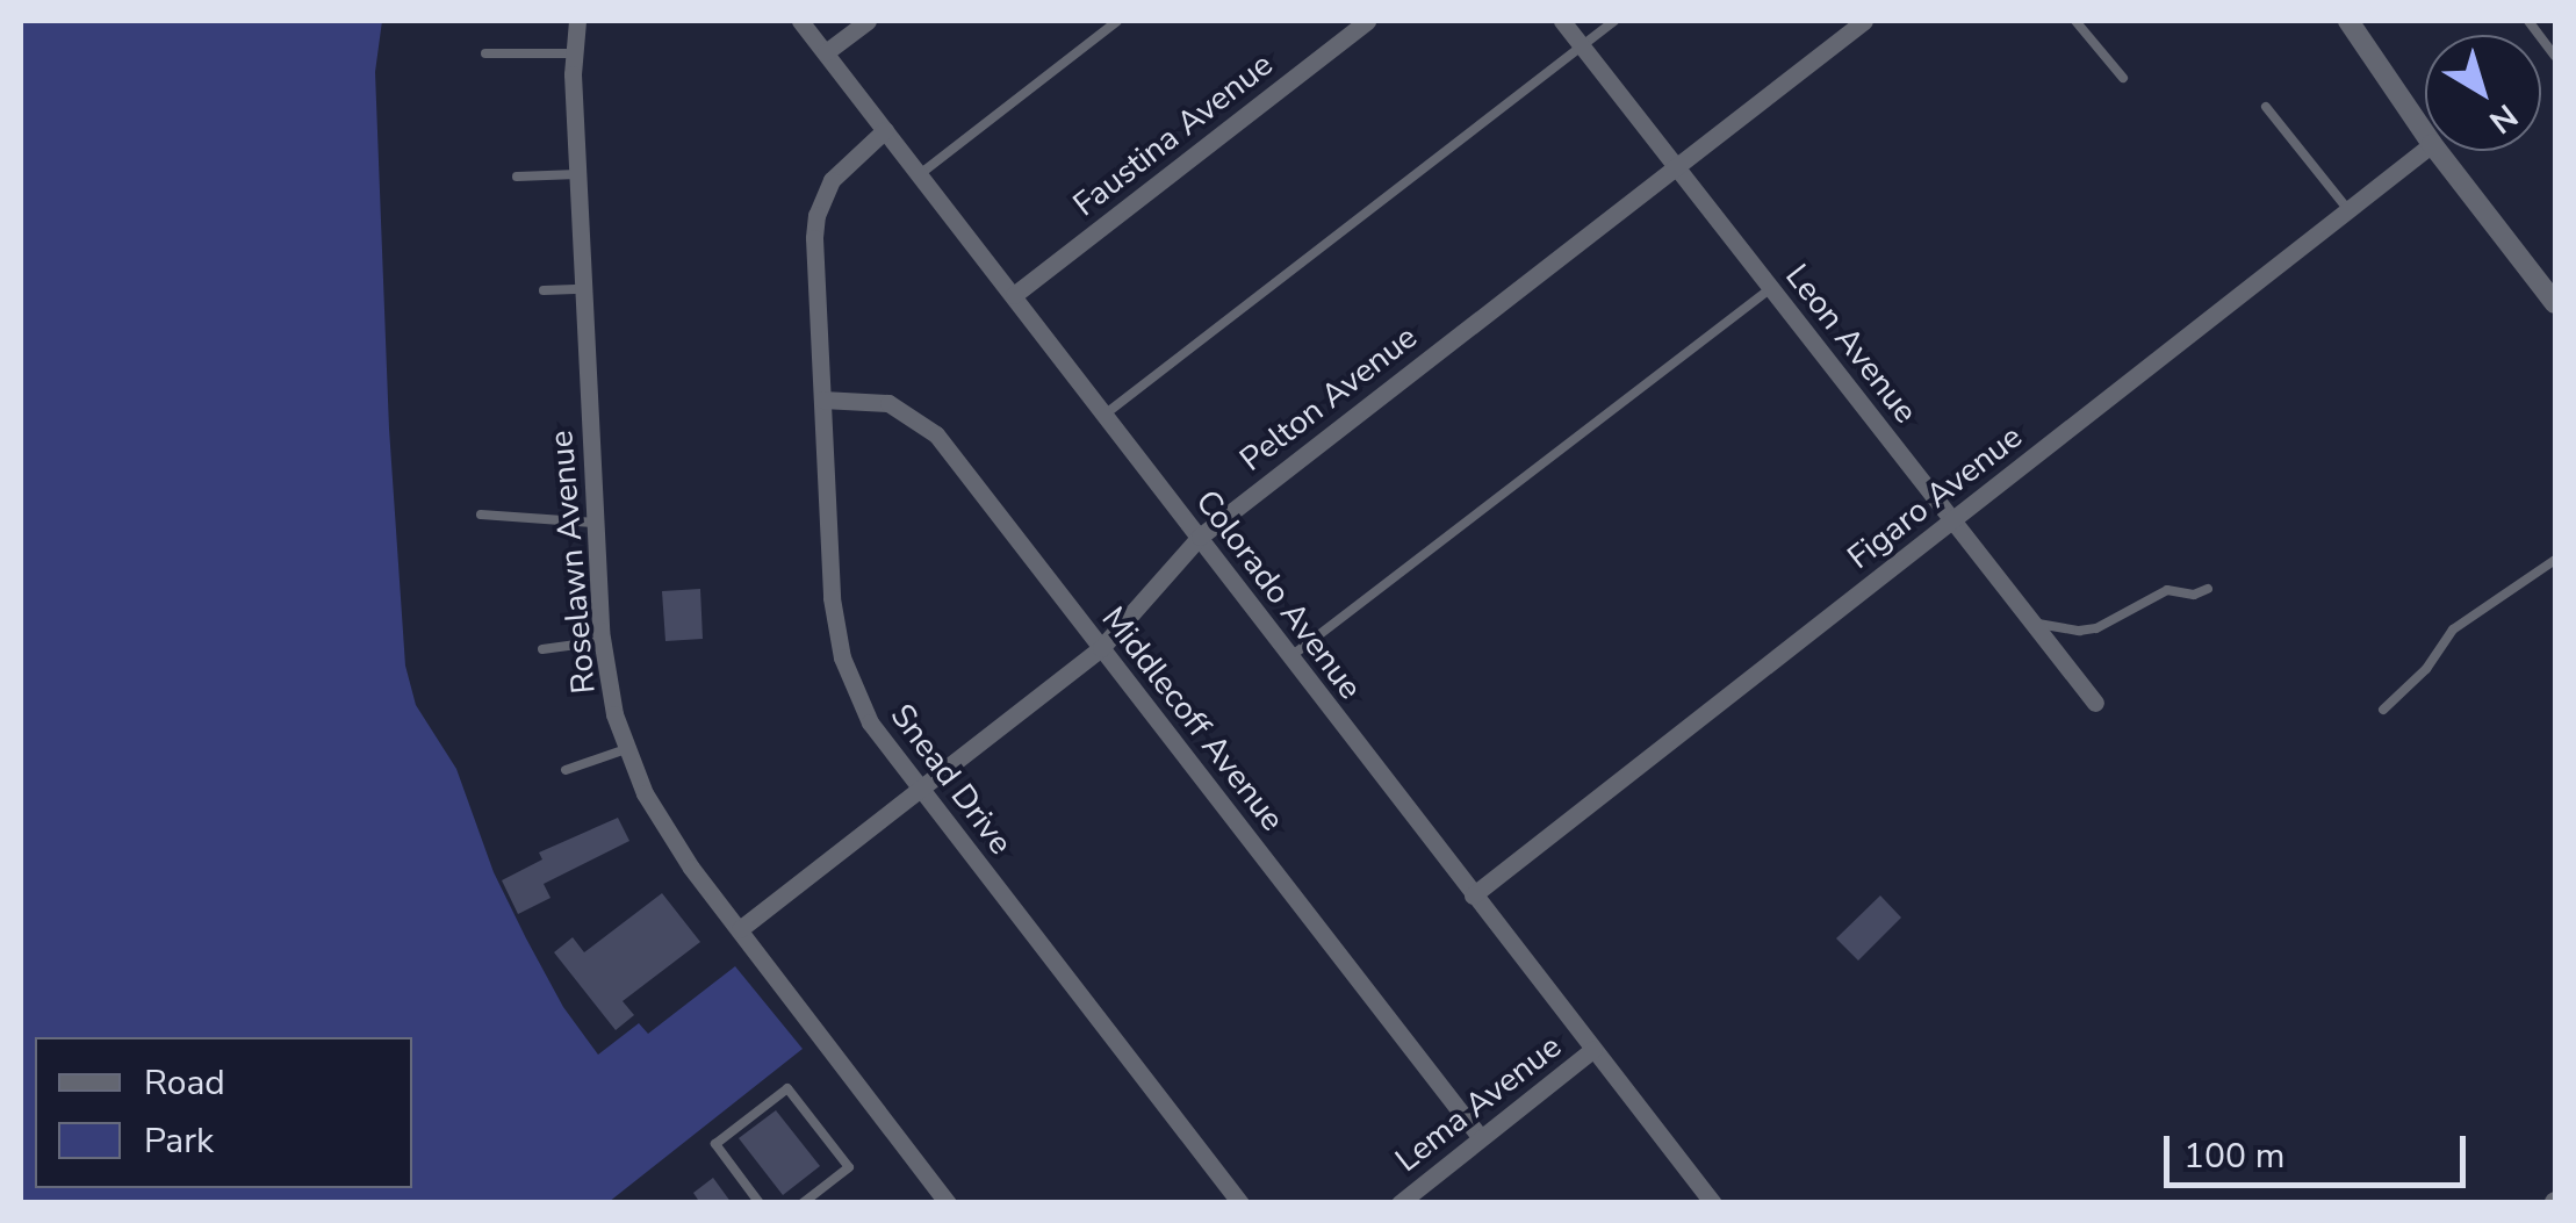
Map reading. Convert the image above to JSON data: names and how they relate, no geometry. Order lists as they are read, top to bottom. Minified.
{"streets":{"street":["Faustina Avenue","Leon Avenue","Pelton Avenue","Figaro Avenue","Roselawn Avenue","Colorado Avenue","Middlecoff Avenue","Snead Drive","Lema Avenue"]},"crossings":[["Faustina Avenue","Colorado Avenue"],["Leon Avenue","Pelton Avenue"],["Leon Avenue","Figaro Avenue"],["Pelton Avenue","Roselawn Avenue"],["Pelton Avenue","Colorado Avenue"],["Pelton Avenue","Middlecoff Avenue"],["Pelton Avenue","Snead Drive"],["Figaro Avenue","Colorado Avenue"],["Colorado Avenue","Snead Drive"],["Colorado Avenue","Lema Avenue"],["Middlecoff Avenue","Snead Drive"],["Middlecoff Avenue","Lema Avenue"]],"legend":["Road","Park"],"scale_bar":"100 m","north":"bottom right"}
